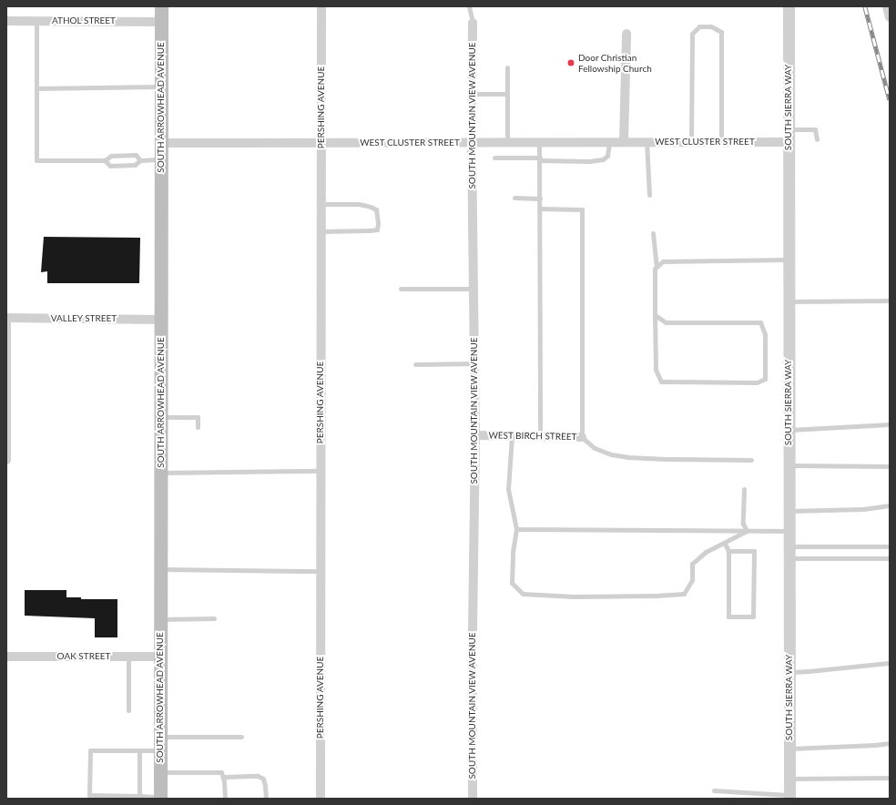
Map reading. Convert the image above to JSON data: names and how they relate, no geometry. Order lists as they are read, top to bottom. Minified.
{"streets":{"main road":["SOUTH ARROWHEAD AVENUE"],"street":["ATHOL STREET","PERSHING AVENUE","SOUTH SIERRA WAY","SOUTH MOUNTAIN VIEW AVENUE","WEST CLUSTER STREET","VALLEY STREET","WEST BIRCH STREET","OAK STREET"]},"crossings":[["ATHOL STREET","SOUTH ARROWHEAD AVENUE"],["SOUTH ARROWHEAD AVENUE","WEST CLUSTER STREET"],["SOUTH ARROWHEAD AVENUE","VALLEY STREET"],["SOUTH ARROWHEAD AVENUE","OAK STREET"],["PERSHING AVENUE","WEST CLUSTER STREET"],["SOUTH SIERRA WAY","WEST CLUSTER STREET"],["SOUTH MOUNTAIN VIEW AVENUE","WEST CLUSTER STREET"],["SOUTH MOUNTAIN VIEW AVENUE","WEST BIRCH STREET"]],"places":["Door Christian Fellowship Church"]}
